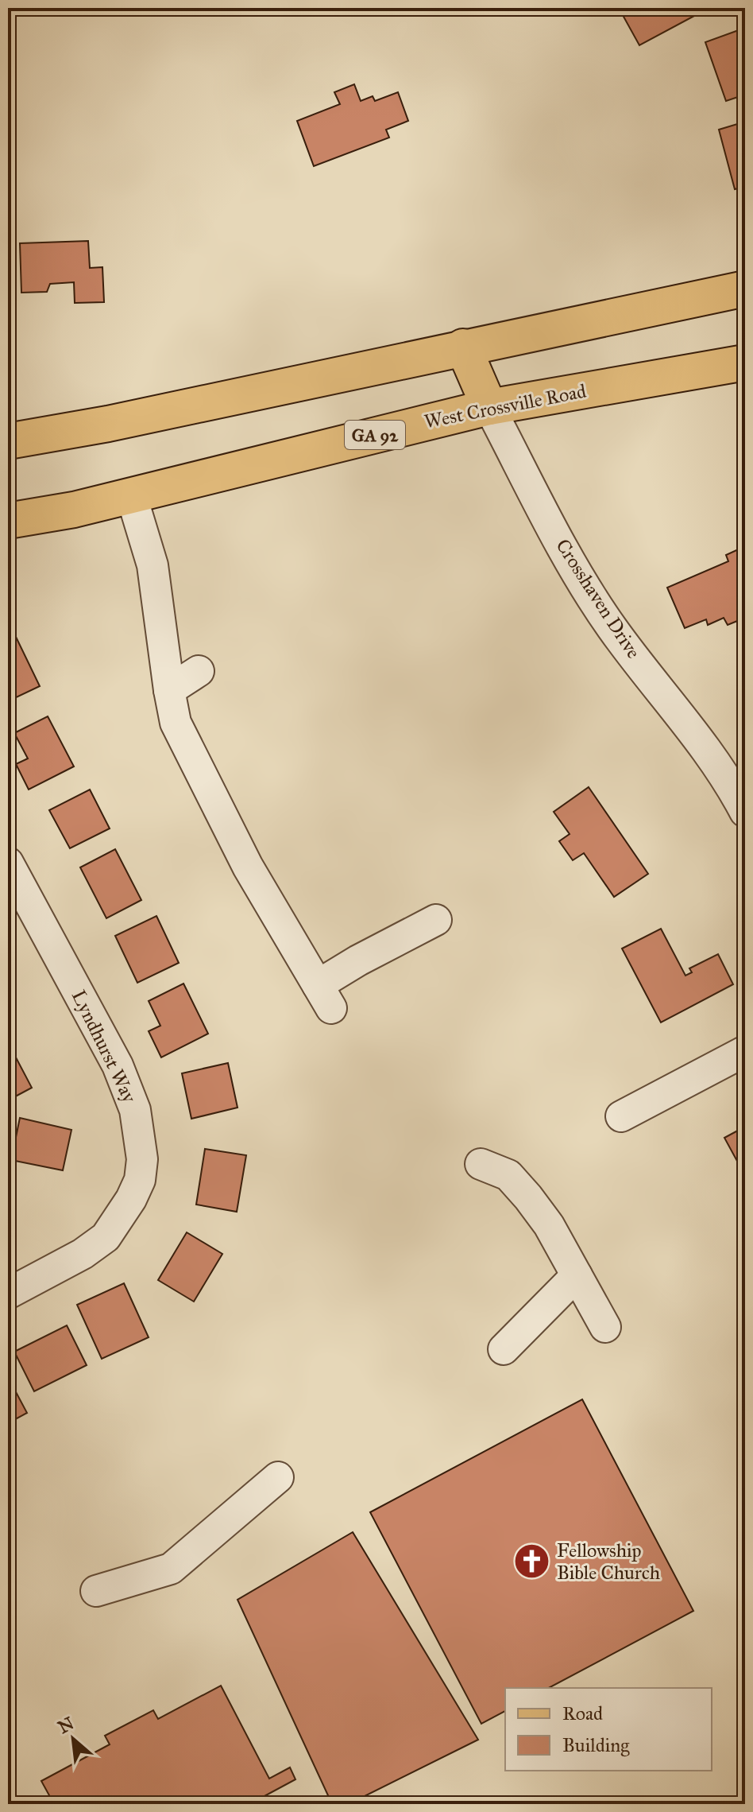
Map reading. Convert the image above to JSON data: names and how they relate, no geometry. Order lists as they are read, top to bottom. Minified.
{"streets":{"main road":["West Crossville Road","GA 92"],"street":["Crosshaven Drive","Lyndhurst Way"]},"crossings":[["West Crossville Road","Crosshaven Drive"]],"places":{"church":["Fellowship Bible Church"]},"legend":["Road","Building"],"north":"top left"}
